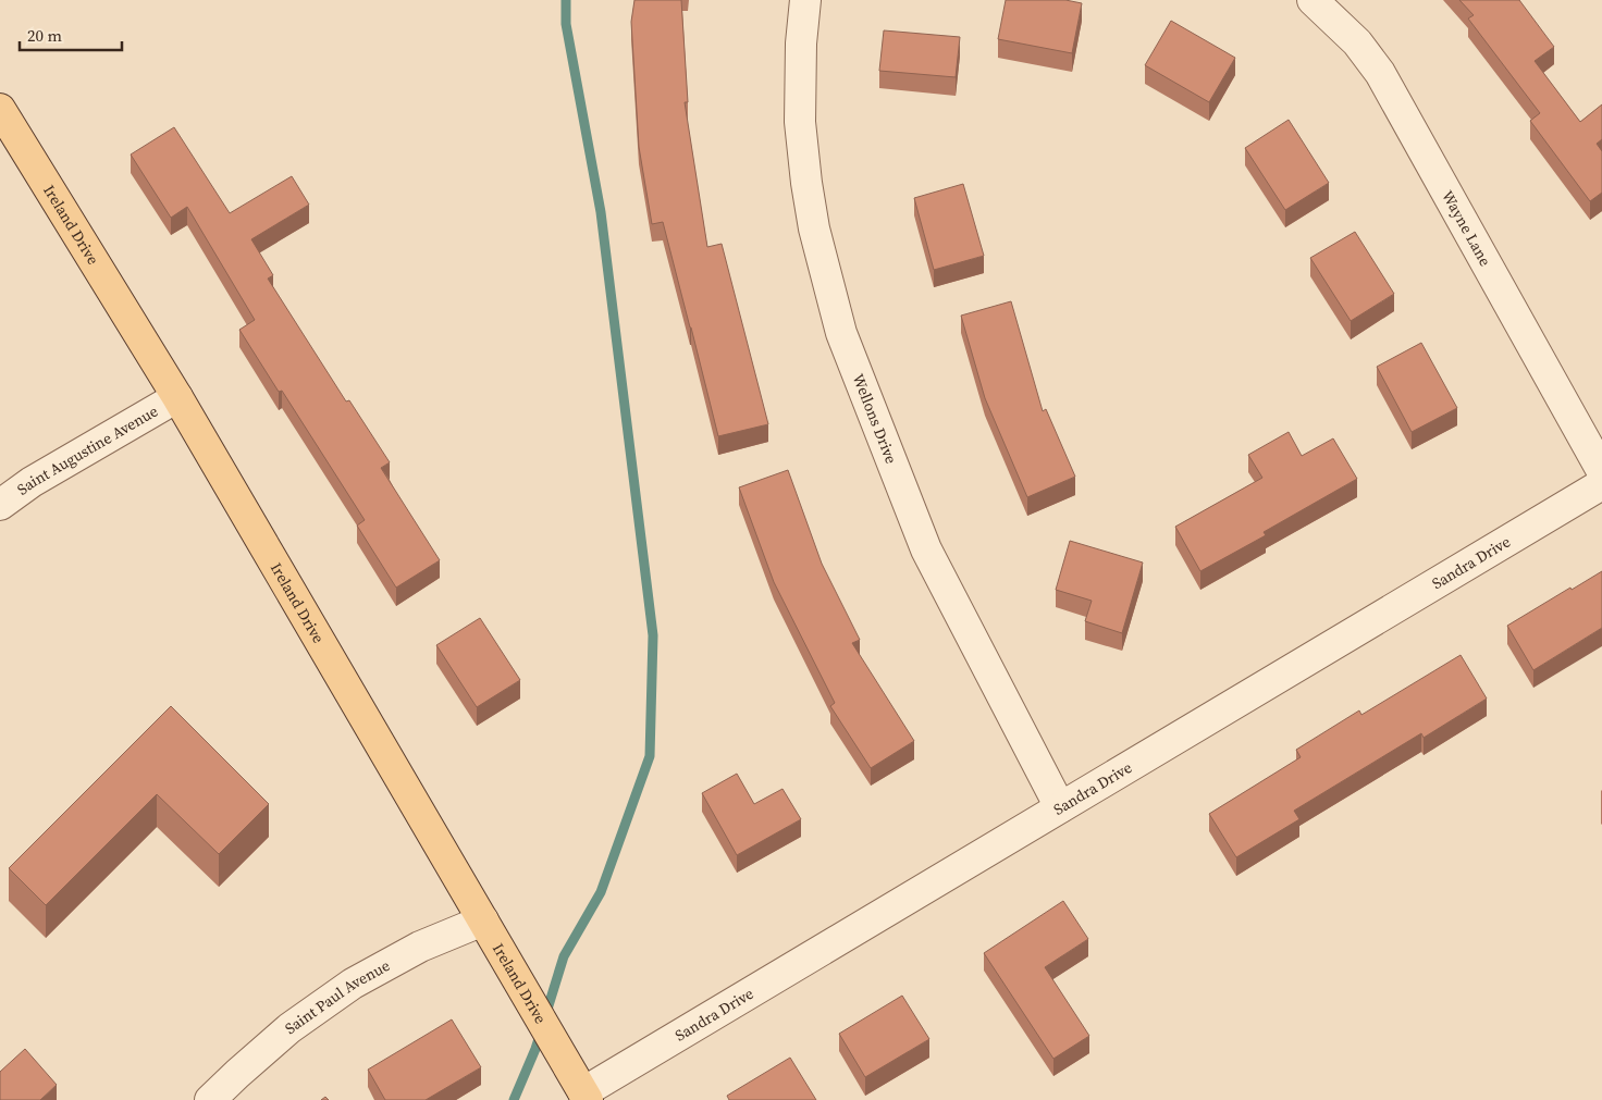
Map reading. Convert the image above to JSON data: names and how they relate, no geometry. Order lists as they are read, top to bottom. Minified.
{"streets":{"main road":["Ireland Drive"],"street":["Wayne Lane","Wellons Drive","Saint Augustine Avenue","Sandra Drive","Saint Paul Avenue"]},"crossings":[["Ireland Drive","Saint Augustine Avenue"],["Ireland Drive","Sandra Drive"],["Ireland Drive","Saint Paul Avenue"],["Wellons Drive","Sandra Drive"]],"scale_bar":"20 m"}
